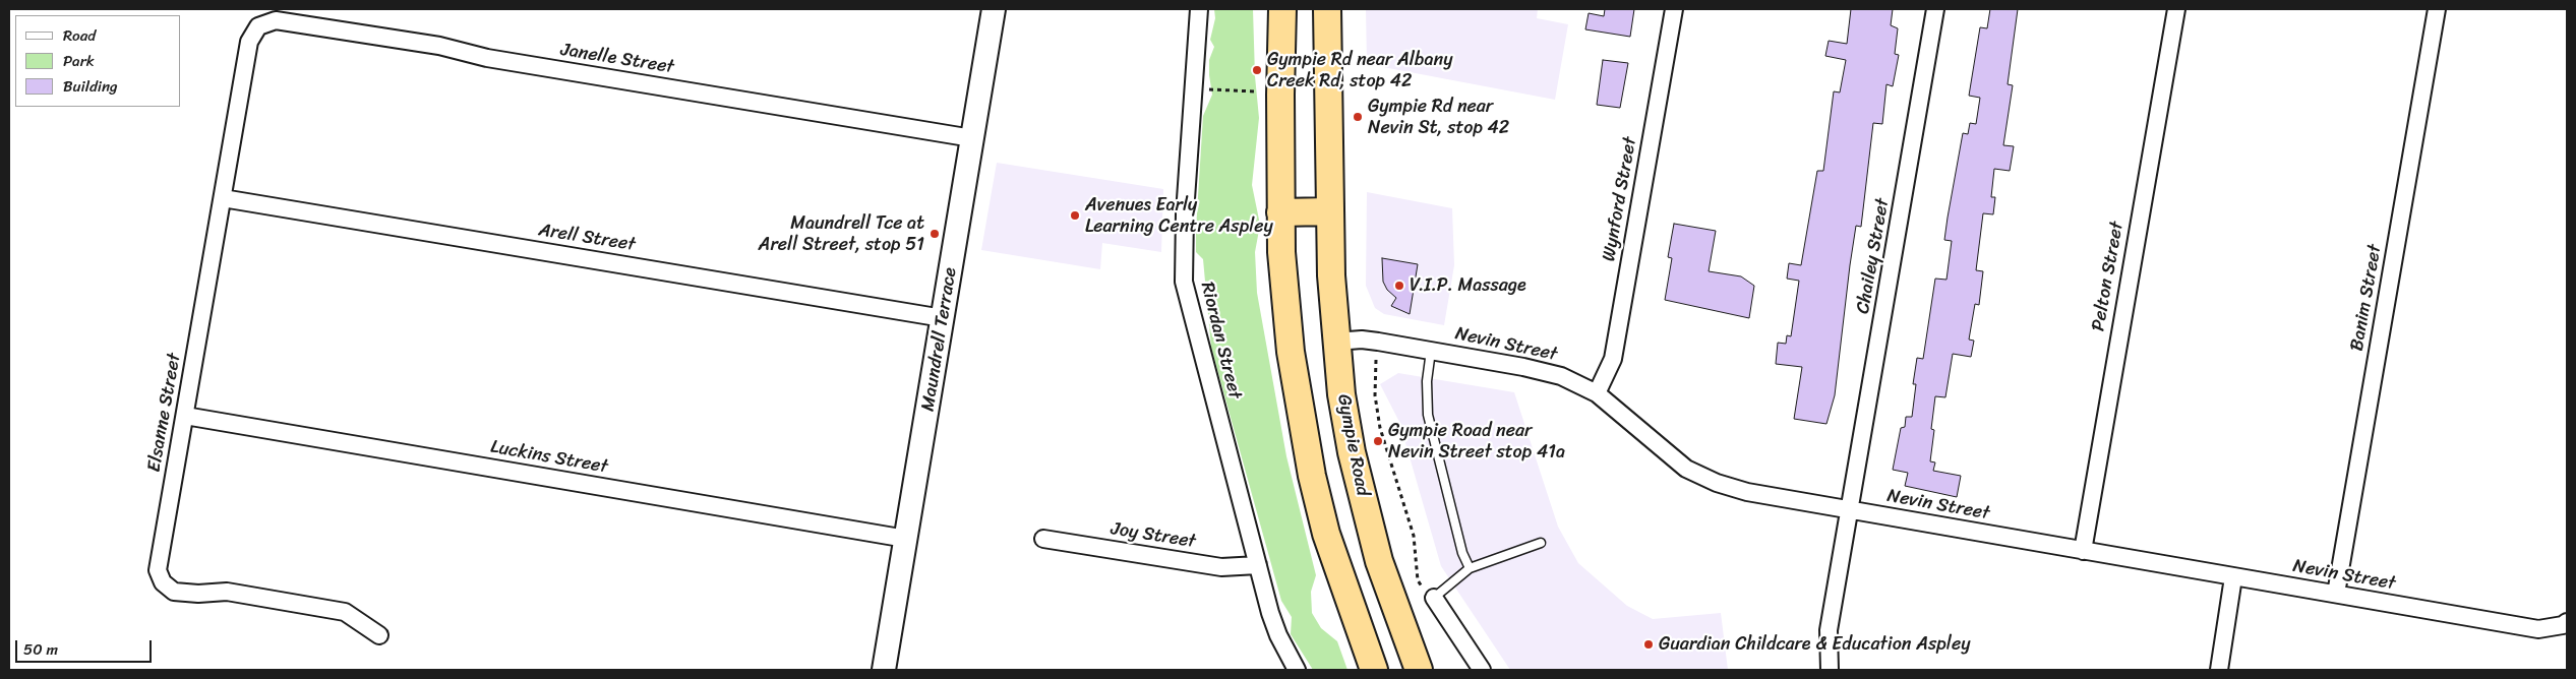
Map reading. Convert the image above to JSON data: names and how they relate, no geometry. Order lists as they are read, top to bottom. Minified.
{"streets":{"highway":["Gympie Road"],"main road":["Maundrell Terrace"],"street":["Janelle Street","Wynford Street","Arell Street","Chailey Street","Pelton Street","Banim Street","Riordan Street","Nevin Street","Elsanne Street","Luckins Street","Joy Street"]},"crossings":[["Janelle Street","Maundrell Terrace"],["Janelle Street","Elsanne Street"],["Wynford Street","Nevin Street"],["Arell Street","Maundrell Terrace"],["Arell Street","Elsanne Street"],["Chailey Street","Nevin Street"],["Pelton Street","Nevin Street"],["Banim Street","Nevin Street"],["Maundrell Terrace","Luckins Street"],["Riordan Street","Joy Street"],["Nevin Street","Gympie Road"],["Elsanne Street","Luckins Street"]],"places":["Gympie Rd near Albany Creek Rd, stop 42","Gympie Rd near Nevin St, stop 42","Avenues Early Learning Centre Aspley","Maundrell Tce at Arell Street, stop 51","V.I.P. Massage","Gympie Road near Nevin Street stop 41a","Guardian Childcare & Education Aspley"],"legend":["Road","Park","Building"],"scale_bar":"50 m"}
